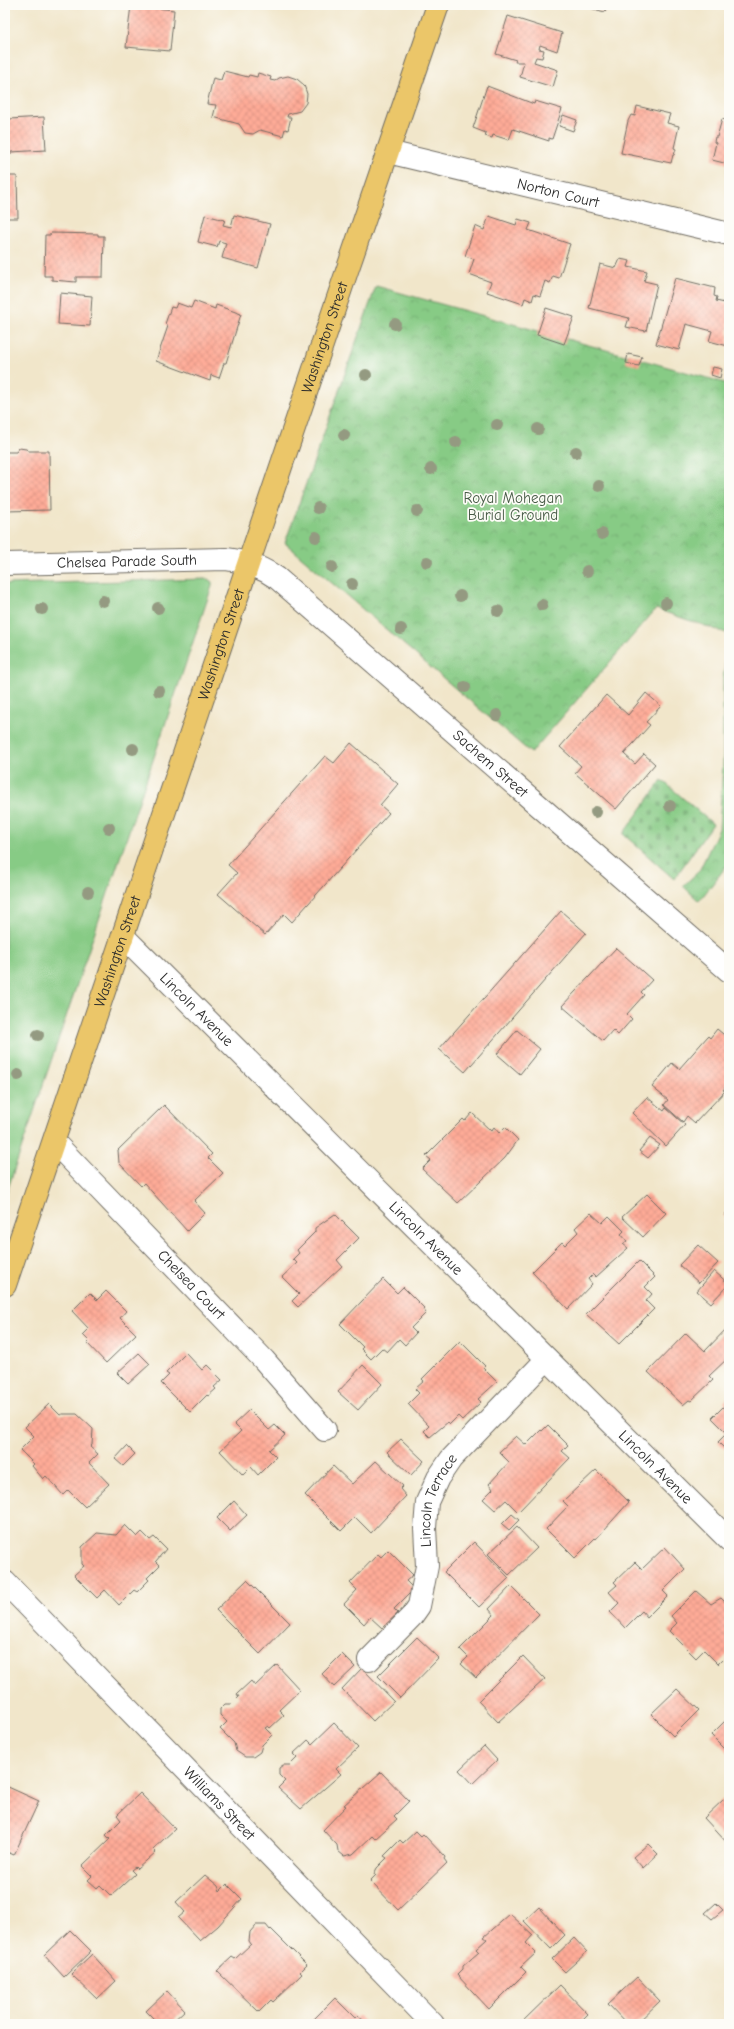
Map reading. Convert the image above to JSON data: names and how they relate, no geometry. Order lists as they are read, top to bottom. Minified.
{"streets":{"highway":["Washington Street"],"street":["Norton Court","Chelsea Parade South","Sachem Street","Lincoln Avenue","Chelsea Court","Lincoln Terrace","Williams Street"]},"crossings":[["Norton Court","Washington Street"],["Washington Street","Chelsea Parade South"],["Washington Street","Sachem Street"],["Washington Street","Lincoln Avenue"],["Washington Street","Chelsea Court"],["Chelsea Parade South","Sachem Street"],["Lincoln Avenue","Lincoln Terrace"]],"parks":["Royal Mohegan Burial Ground"]}
